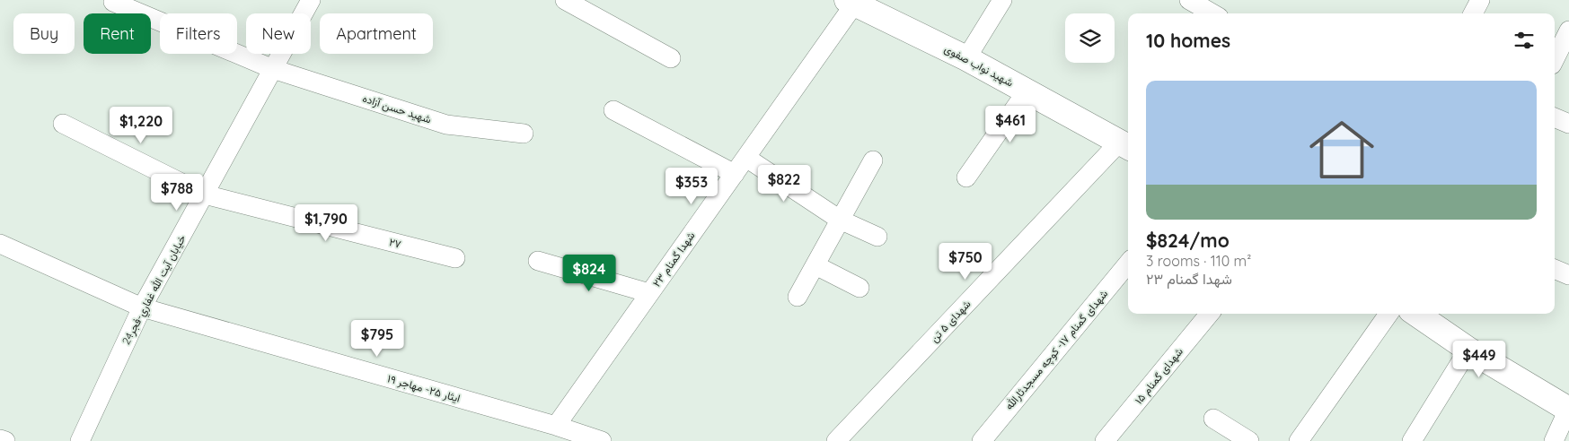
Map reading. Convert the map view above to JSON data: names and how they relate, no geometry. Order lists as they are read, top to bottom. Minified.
{"streets":{"street":["شهید نواب صفوی","شهید حسن آزاده","۲۷","شهدا گمنام ۲۳","خيابان آيت الله غفاري-فجر24","شهدای ۵ تن","شهدای گمنام ۱۷- كوچه مسجدثارالله","شهدای گمنام ۱۵","ایثار ۲۵- مهاجر ۱۹"]},"crossings":[["شهید نواب صفوی","شهدا گمنام ۲۳"],["شهید نواب صفوی","شهدای ۵ تن"],["شهید حسن آزاده","خيابان آيت الله غفاري-فجر24"],["۲۷","خيابان آيت الله غفاري-فجر24"],["شهدا گمنام ۲۳","ایثار ۲۵- مهاجر ۱۹"],["خيابان آيت الله غفاري-فجر24","ایثار ۲۵- مهاجر ۱۹"]],"page":{"chip":["Buy","Rent","Filters","New","Apartment"],"heading":"10 homes","list":[{"name":"$824/mo","note":"3 rooms · 110 m² · شهدا گمنام ۲۳"}],"price":["$461","$1,220","$822","$353","$788","$1,790","$750","$824","$795","$449"]}}
